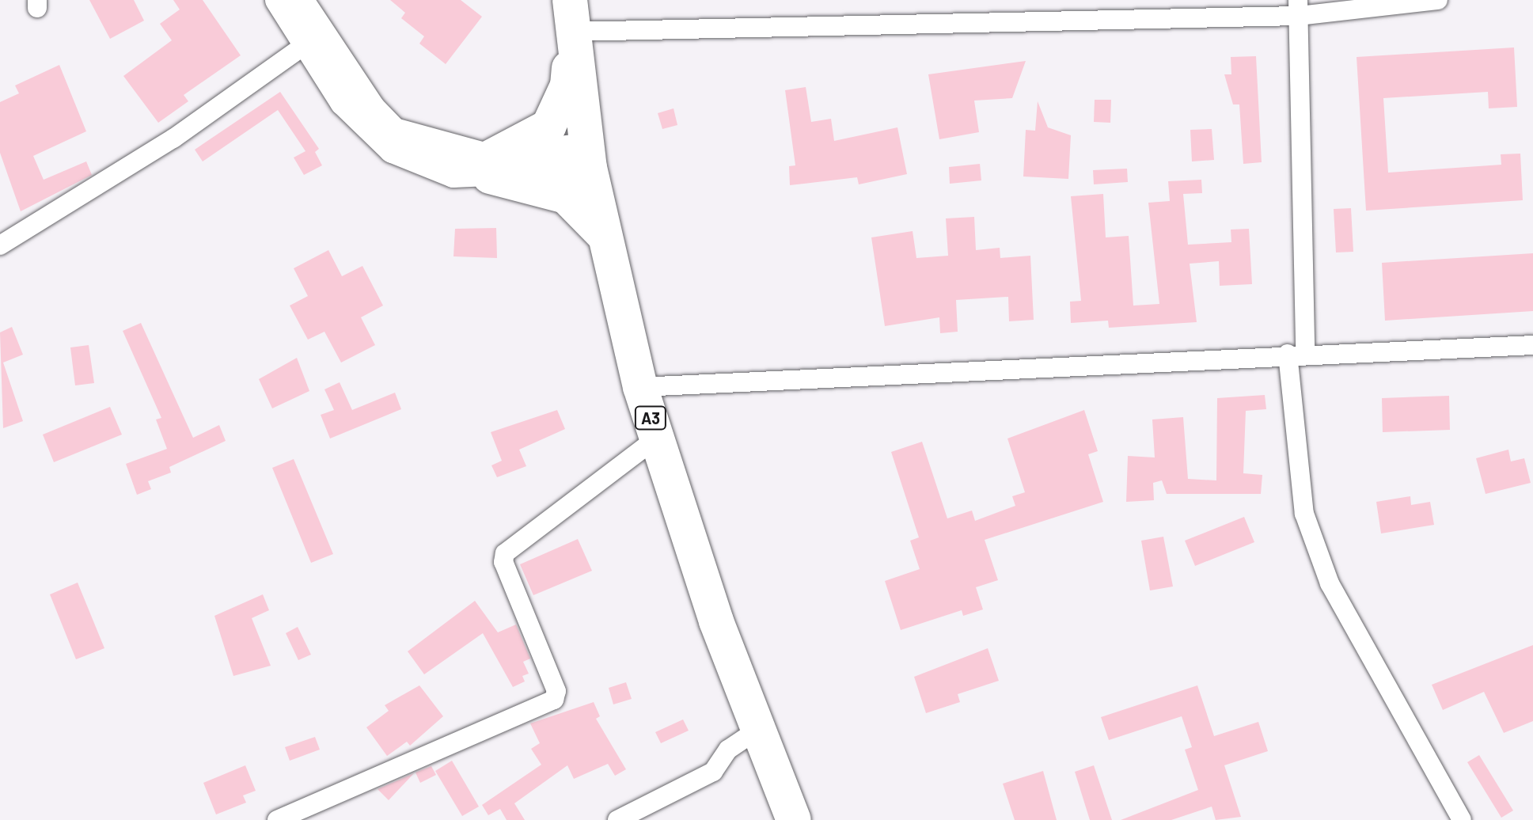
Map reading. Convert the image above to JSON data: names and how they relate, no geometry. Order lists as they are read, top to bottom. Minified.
{"streets":{"highway":["A3"]}}
